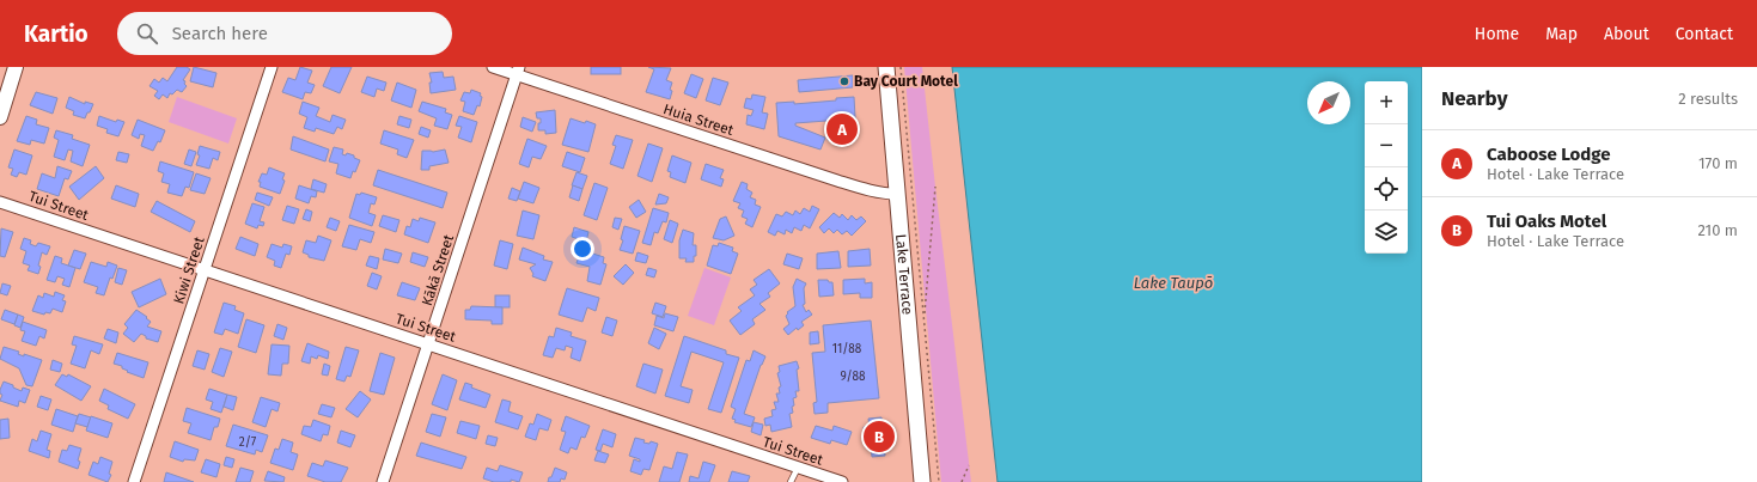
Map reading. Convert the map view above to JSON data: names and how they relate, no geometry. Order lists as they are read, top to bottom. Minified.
{"streets":{"main road":["Lake Terrace"],"street":["Huia Street","Tui Street","Kiwi Street","Kākā Street"]},"crossings":[["Huia Street","Kākā Street"],["Huia Street","Lake Terrace"],["Tui Street","Kiwi Street"],["Tui Street","Kākā Street"]],"water":["Lake Taupō"],"places":["Bay Court Motel"],"house_numbers":["11/88","9/88","2/7"],"north":"bottom left","page":{"header":"Kartio","search":"Search here","nav":["Home","Map","About","Contact"],"heading":["Nearby","2 results"],"map_buttons":["+","−"],"pins":["A","B"],"list":[{"mark":"A","name":"Caboose Lodge","note":"Hotel · Lake Terrace","value":"170 m"},{"mark":"B","name":"Tui Oaks Motel","note":"Hotel · Lake Terrace","value":"210 m"}]}}
